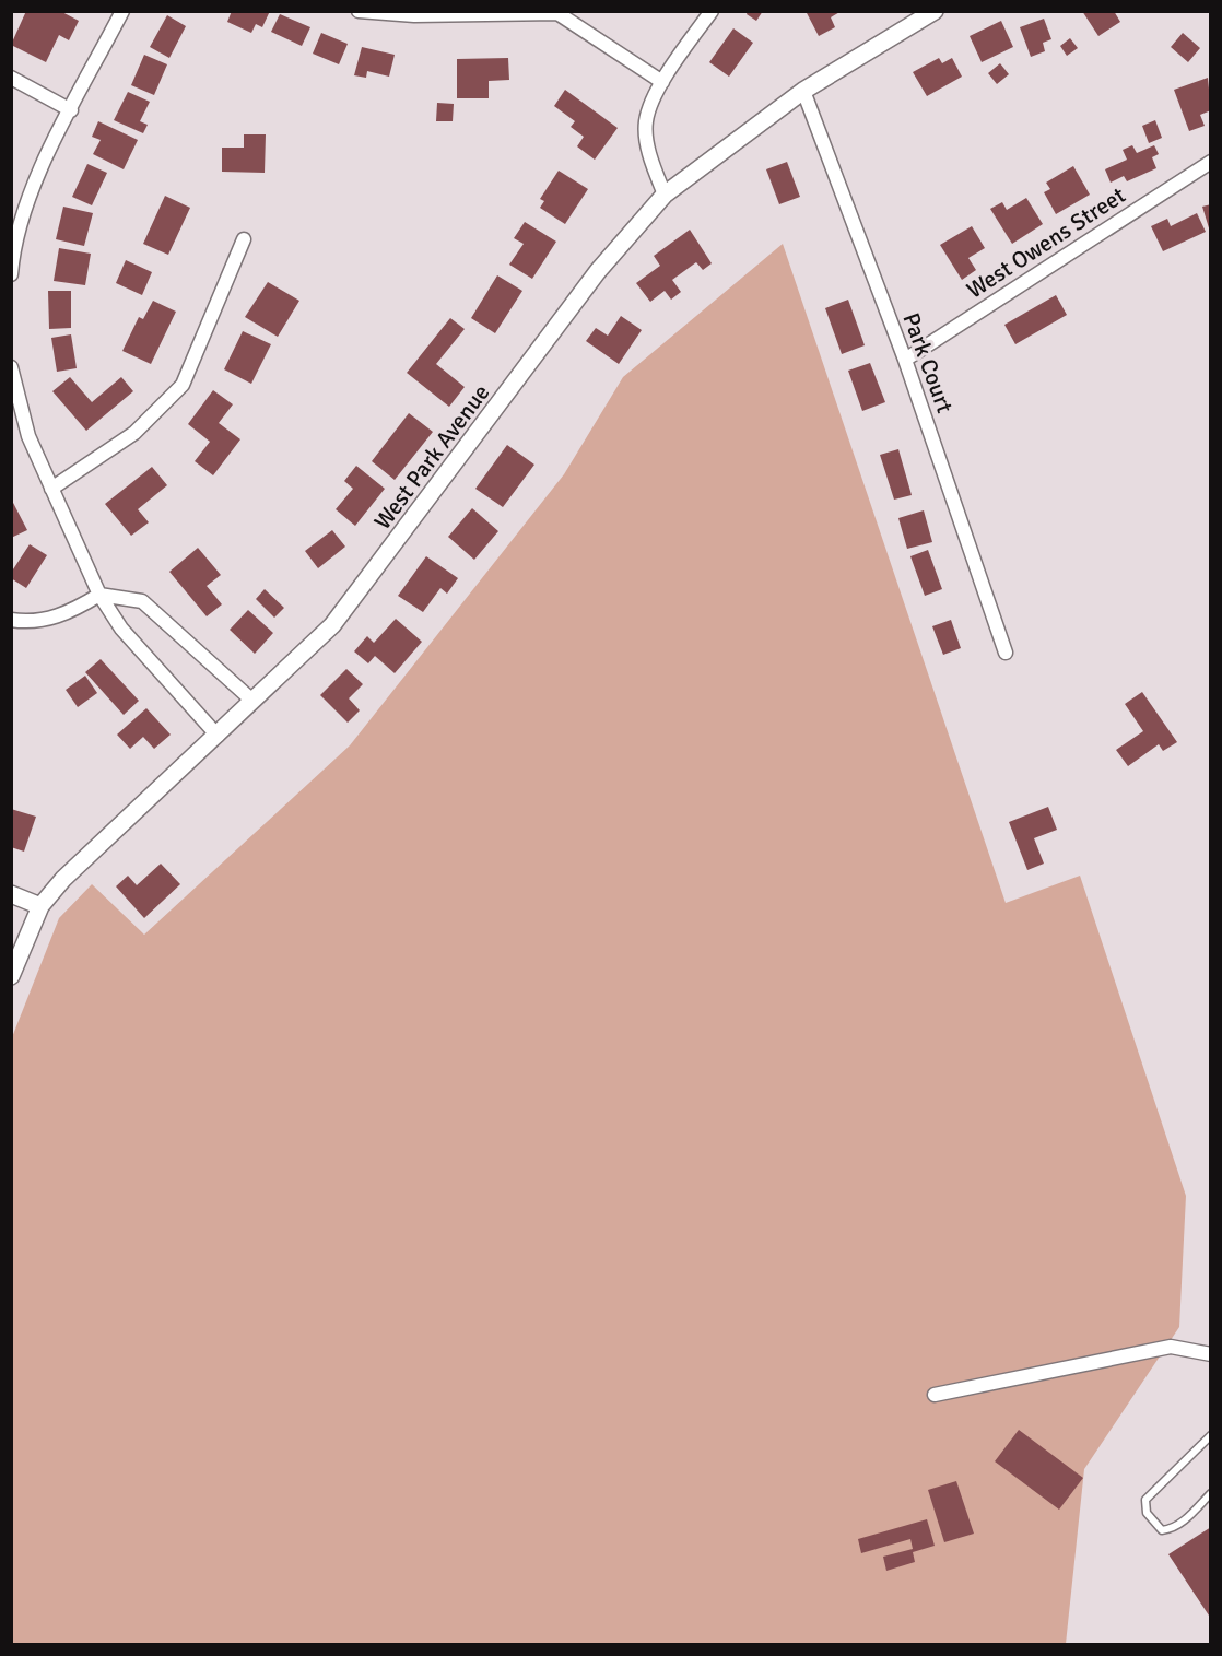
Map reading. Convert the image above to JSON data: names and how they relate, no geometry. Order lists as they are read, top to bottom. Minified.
{"streets":{"street":["West Owens Street","Park Court","West Park Avenue"]},"crossings":[["West Owens Street","Park Court"],["Park Court","West Park Avenue"]]}
